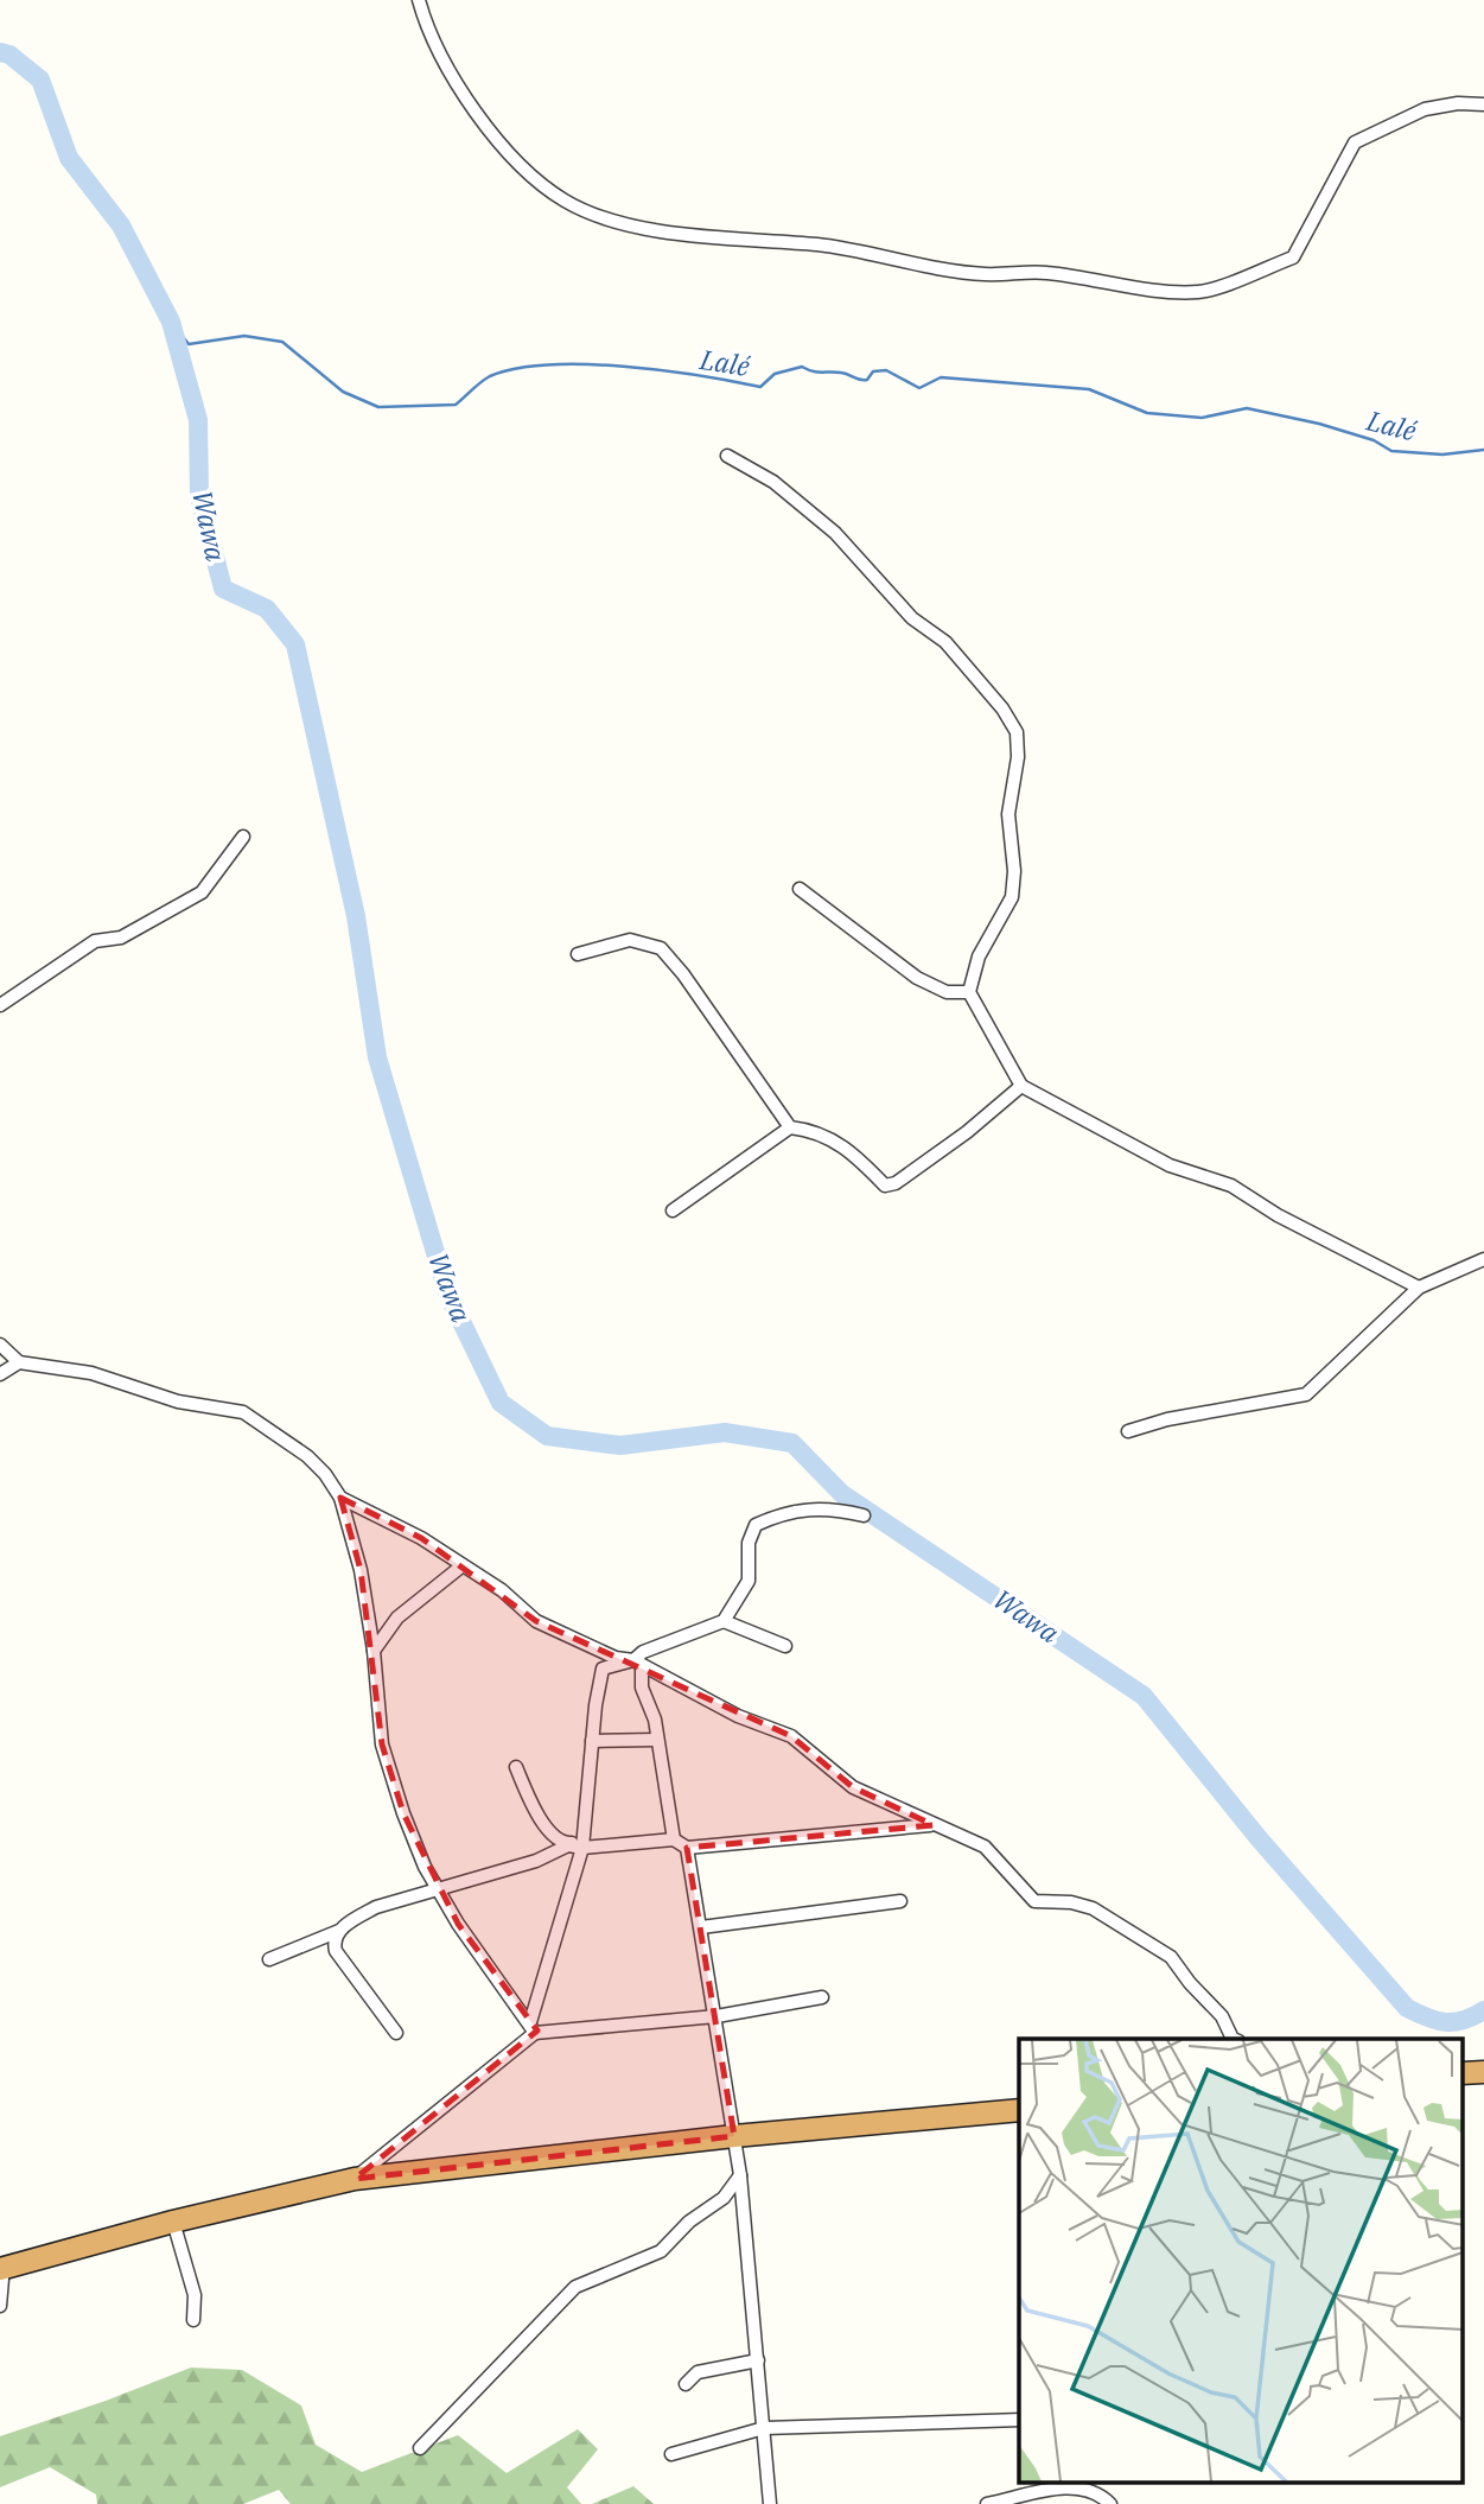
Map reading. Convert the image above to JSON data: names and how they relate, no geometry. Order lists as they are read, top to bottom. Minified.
{"water":["Lalé","Wawa"]}
